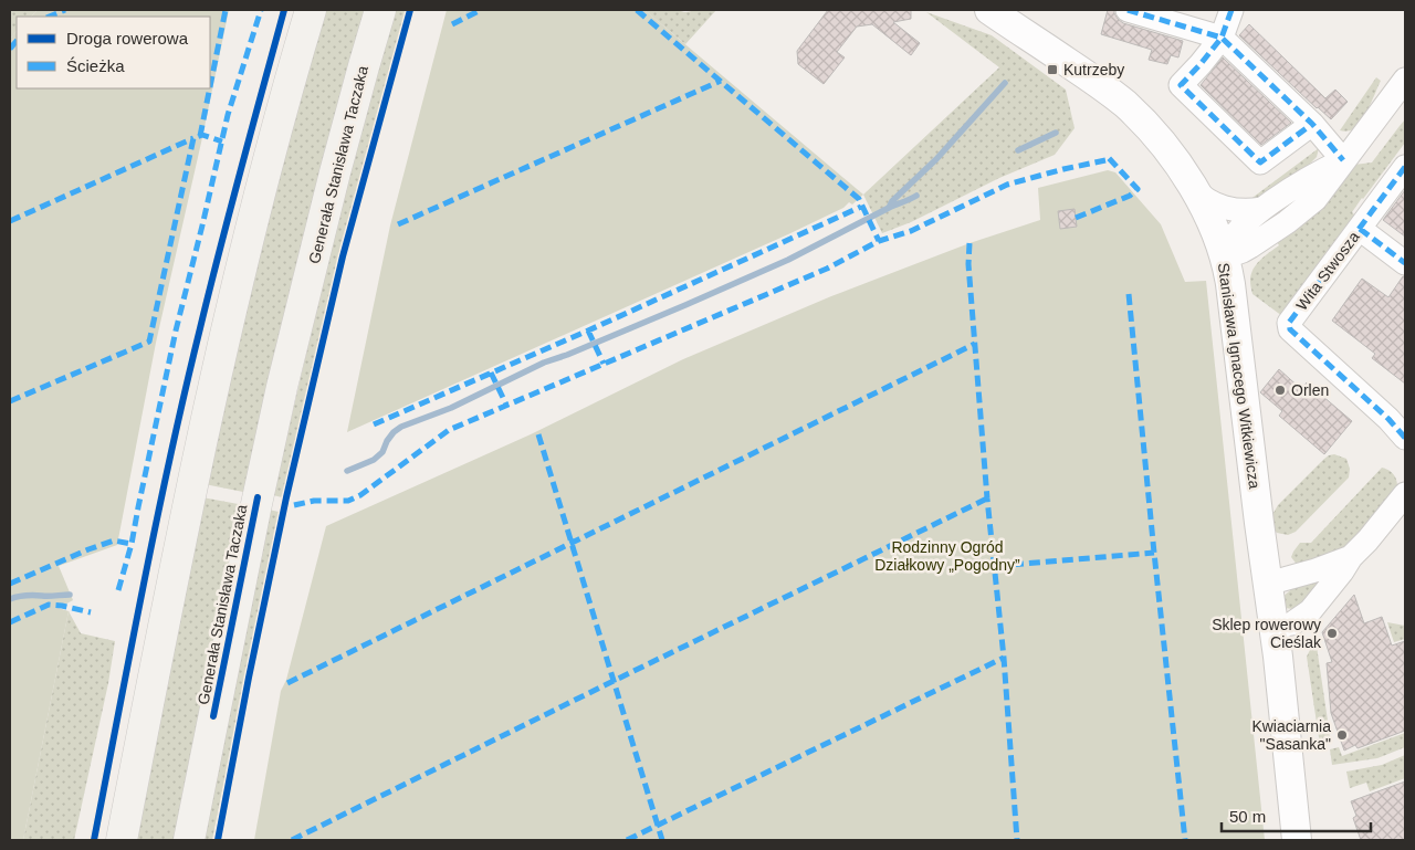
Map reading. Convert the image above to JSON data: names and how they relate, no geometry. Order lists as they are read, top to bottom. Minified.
{"streets":{"main road":["Generała Stanisława Taczaka"],"street":["Wita Stwosza","Stanisława Ignacego Witkiewicza"]},"parks":["Rodzinny Ogród Działkowy „Pogodny”"],"places":{"transit":["Kutrzeby"],"other":["Orlen","Sklep rowerowy Cieślak","Kwiaciarnia \"Sasanka\""]},"legend":["Droga rowerowa","Ścieżka"],"scale_bar":"50 m"}
